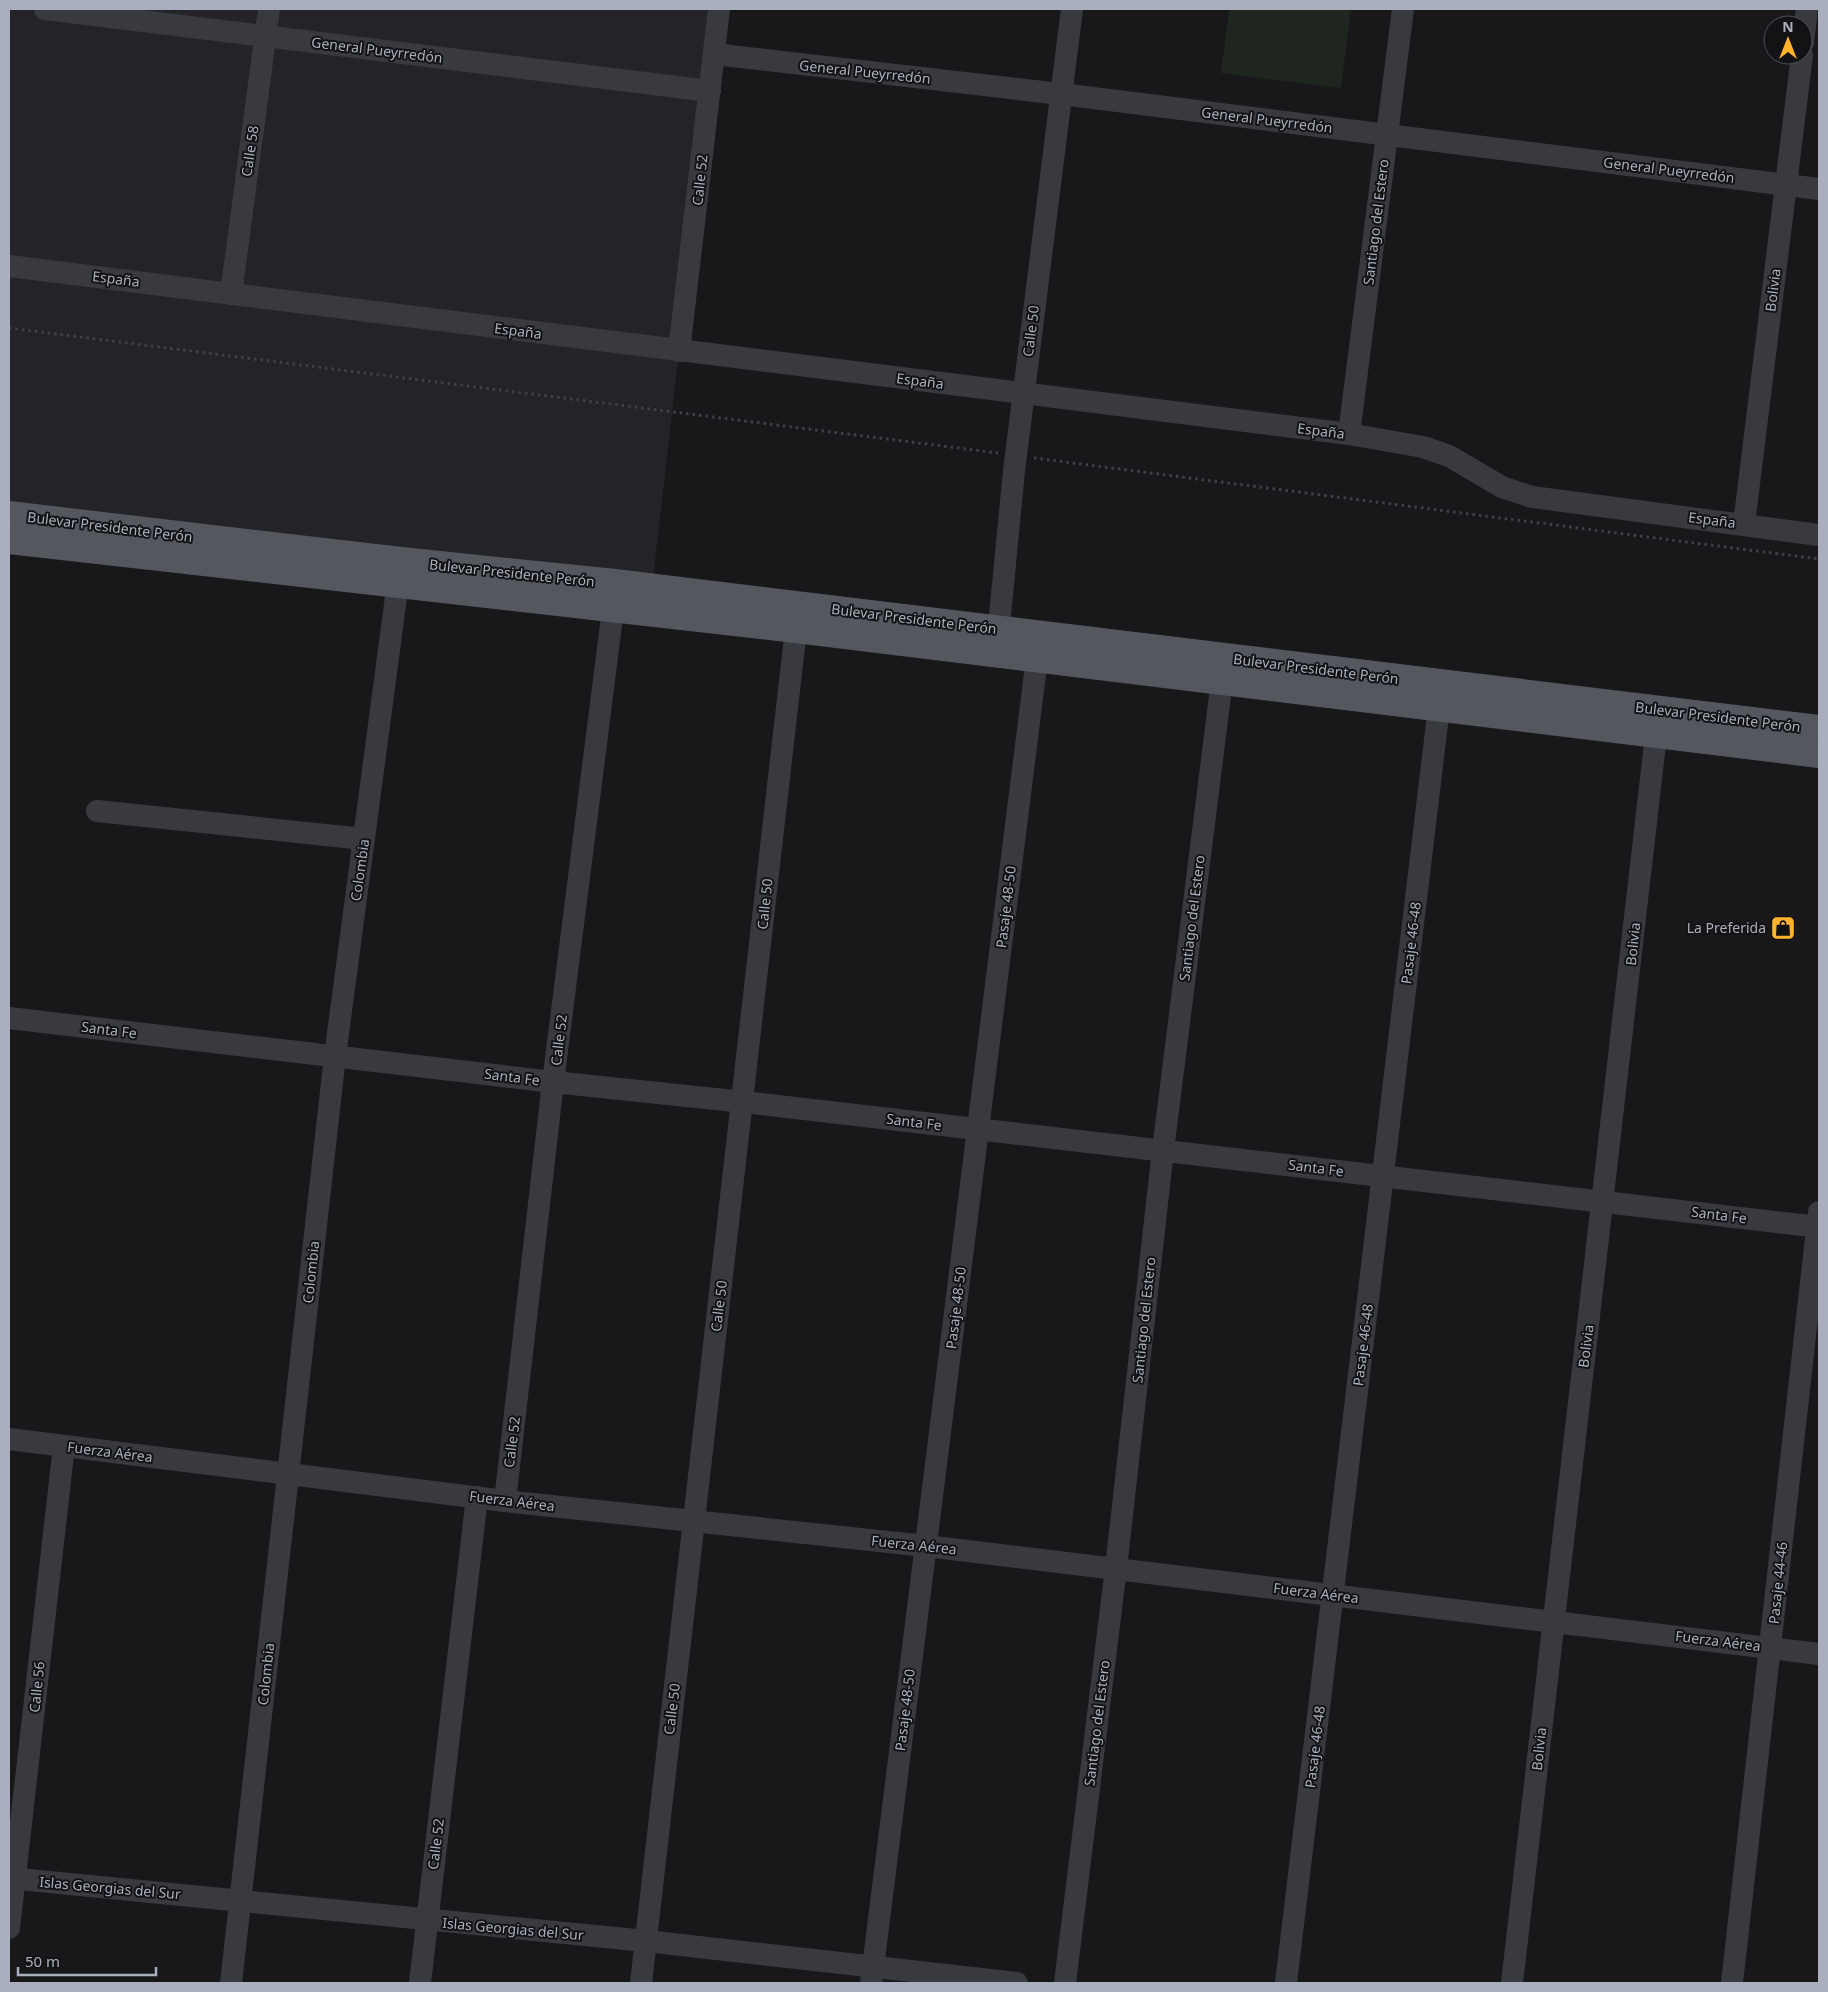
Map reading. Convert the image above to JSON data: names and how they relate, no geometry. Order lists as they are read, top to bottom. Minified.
{"streets":{"main road":["Bulevar Presidente Perón"],"street":["General Pueyrredón","Calle 58","Calle 52","Santiago del Estero","España","Bolivia","Calle 50","Colombia","Pasaje 48-50","Pasaje 46-48","Santa Fe","Fuerza Aérea","Pasaje 44-46","Calle 56","Islas Georgias del Sur"]},"crossings":[["General Pueyrredón","Calle 58"],["General Pueyrredón","Calle 52"],["General Pueyrredón","Santiago del Estero"],["General Pueyrredón","Bolivia"],["General Pueyrredón","Calle 50"],["Calle 58","España"],["Calle 52","España"],["Calle 52","Bulevar Presidente Perón"],["Calle 52","Santa Fe"],["Calle 52","Fuerza Aérea"],["Calle 52","Islas Georgias del Sur"],["Santiago del Estero","España"],["Santiago del Estero","Bulevar Presidente Perón"],["Santiago del Estero","Santa Fe"],["Santiago del Estero","Fuerza Aérea"],["España","Bolivia"],["España","Calle 50"],["Bolivia","Bulevar Presidente Perón"],["Bolivia","Santa Fe"],["Bolivia","Fuerza Aérea"],["Calle 50","Bulevar Presidente Perón"],["Calle 50","Santa Fe"],["Calle 50","Fuerza Aérea"],["Calle 50","Islas Georgias del Sur"],["Bulevar Presidente Perón","Colombia"],["Bulevar Presidente Perón","Pasaje 48-50"],["Bulevar Presidente Perón","Pasaje 46-48"],["Colombia","Santa Fe"],["Colombia","Fuerza Aérea"],["Colombia","Islas Georgias del Sur"],["Pasaje 48-50","Santa Fe"],["Pasaje 48-50","Fuerza Aérea"],["Pasaje 48-50","Islas Georgias del Sur"],["Pasaje 46-48","Santa Fe"],["Pasaje 46-48","Fuerza Aérea"],["Santa Fe","Pasaje 44-46"],["Fuerza Aérea","Pasaje 44-46"],["Fuerza Aérea","Calle 56"],["Calle 56","Islas Georgias del Sur"]],"places":{"shop":["La Preferida"]},"scale_bar":"50 m","north":"top"}
